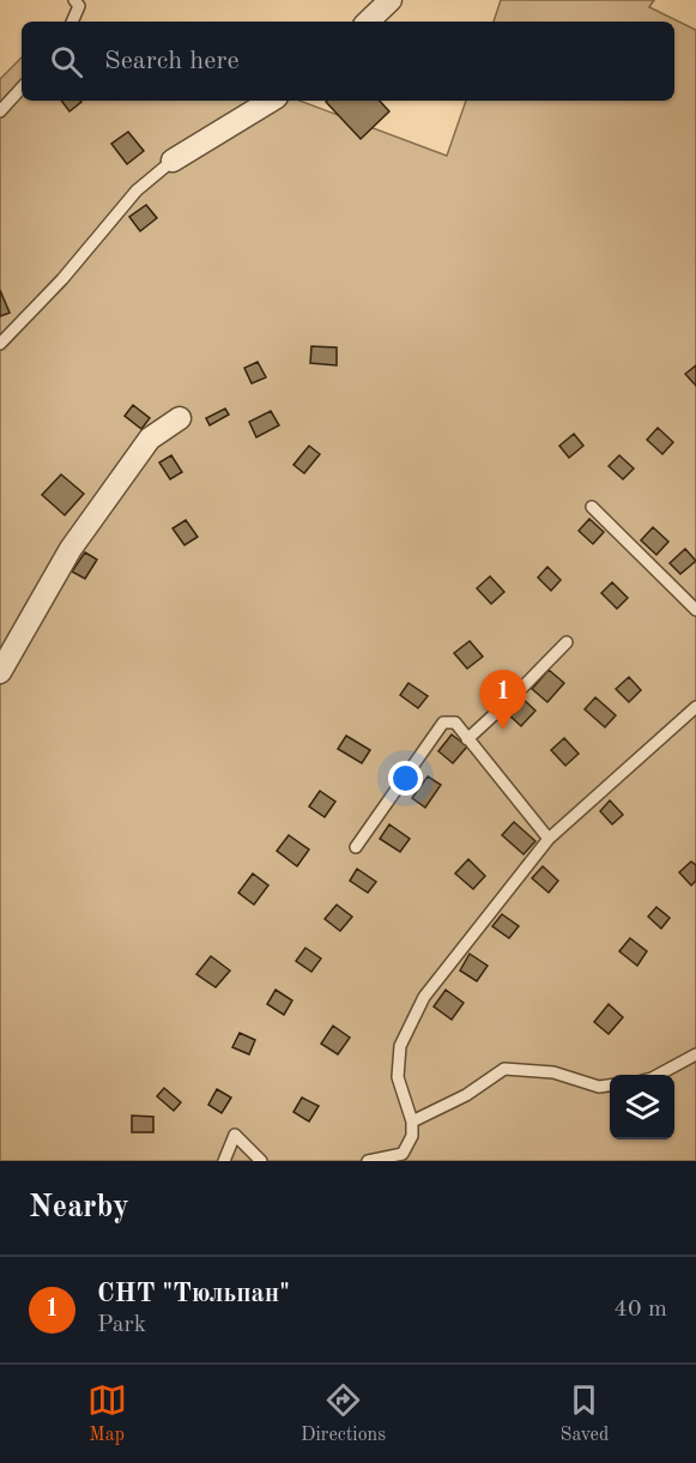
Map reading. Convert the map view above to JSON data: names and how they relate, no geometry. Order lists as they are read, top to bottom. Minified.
{"page":{"search":"Search here","pins":"1","heading":"Nearby","list":[{"mark":"1","name":"СНТ \"Тюльпан\"","note":"Park","value":"40 m"}],"nav":["Map","Directions","Saved"]}}
